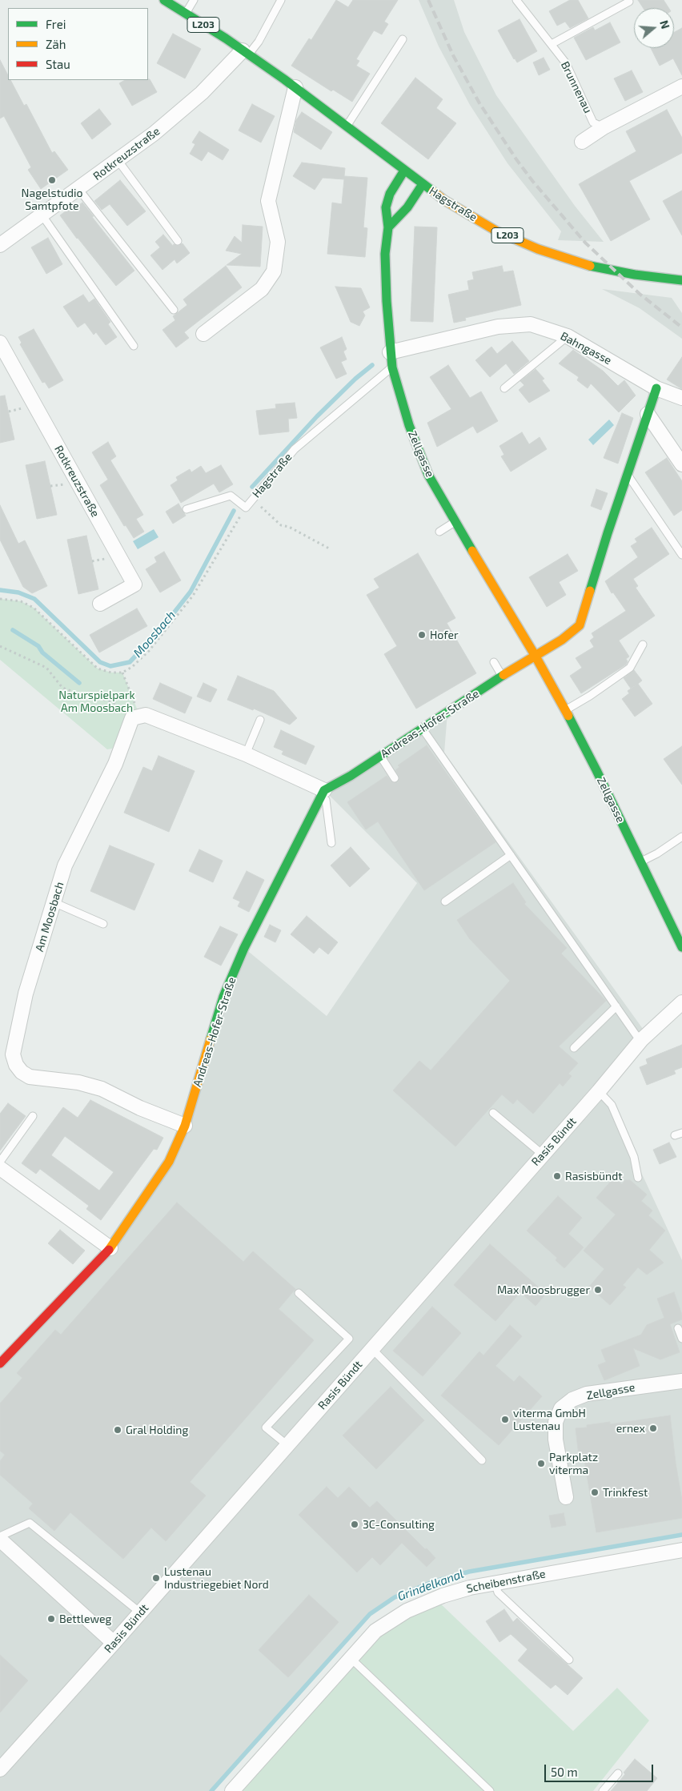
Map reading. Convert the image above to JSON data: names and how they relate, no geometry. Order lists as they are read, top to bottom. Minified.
{"streets":{"main road":["L203","Hagstraße","Zellgasse","Andreas-Hofer-Straße"],"street":["Rotkreuzstraße","Bahngasse","Am Moosbach","Rasis Bündt","Scheibenstraße"],"lane":["Brunnenau"]},"crossings":[["Rotkreuzstraße","Hagstraße"],["Hagstraße","Zellgasse"],["Bahngasse","Zellgasse"],["Zellgasse","Andreas-Hofer-Straße"],["Andreas-Hofer-Straße","Am Moosbach"]],"water":["Moosbach","Grindelkanal"],"parks":["Naturspielpark Am Moosbach"],"places":["Nagelstudio Samtpfote","Hofer","Rasisbündt","Max Moosbrugger","viterma GmbH Lustenau","ernex","Gral Holding","Parkplatz viterma","Trinkfest","3C-Consulting","Lustenau Industriegebiet Nord","Bettleweg"],"legend":["Frei","Zäh","Stau"],"scale_bar":"50 m","north":"right"}
